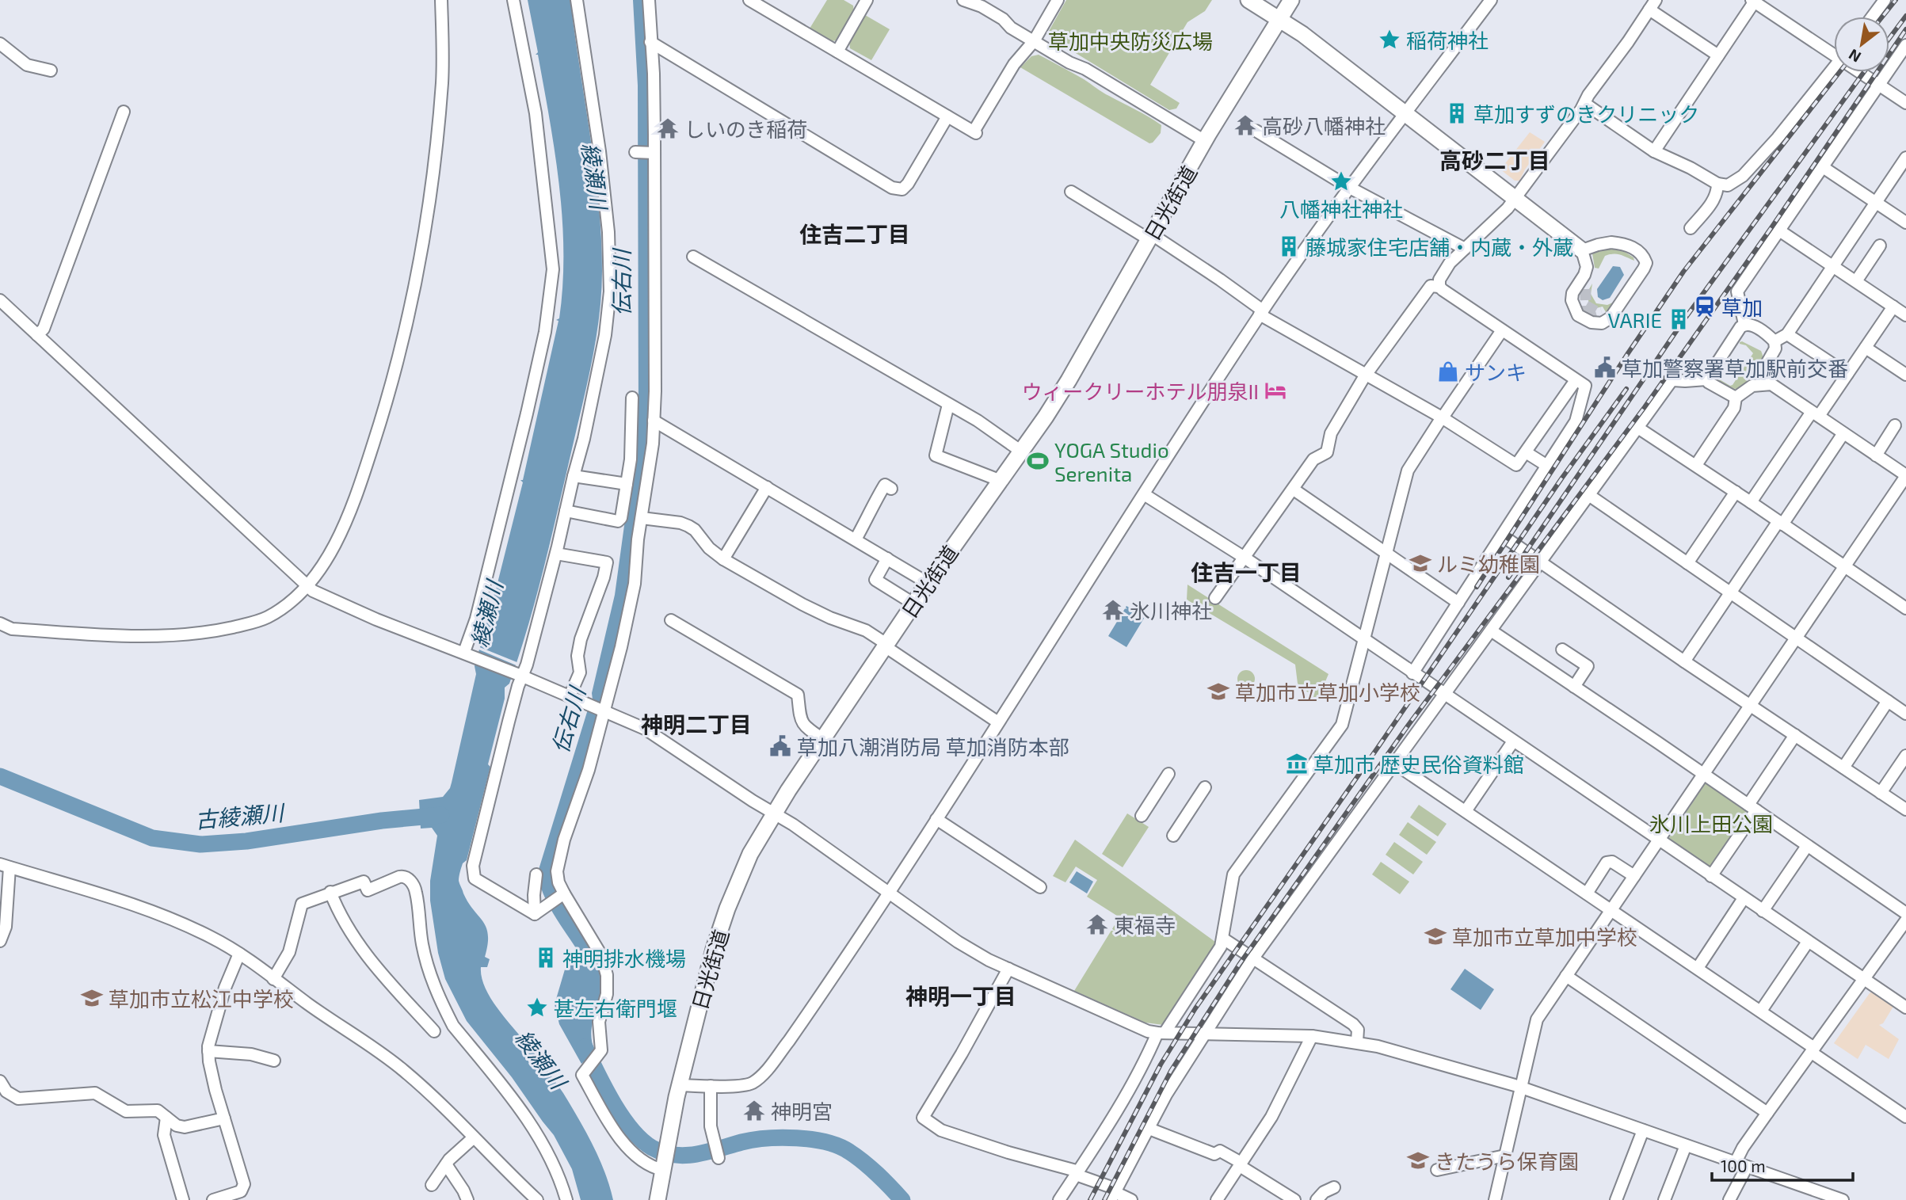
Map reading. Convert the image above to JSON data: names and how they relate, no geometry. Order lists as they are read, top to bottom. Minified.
{"streets":{"main road":["日光街道"]},"districts":["高砂二丁目","住吉二丁目","住吉一丁目","神明二丁目","神明一丁目"],"water":["綾瀬川","伝右川","古綾瀬川"],"parks":["草加中央防災広場","氷川上田公園"],"places":{"place":["稲荷神社","八幡神社神社","甚左右衛門堰"],"building":["草加すずのきクリニック","藤城家住宅店舗・内蔵・外蔵","VARIE","神明排水機場"],"temple":["高砂八幡神社","しいのき稲荷","氷川神社","東福寺","神明宮"],"station":["草加"],"public building":["草加警察署草加駅前交番","草加八潮消防局 草加消防本部"],"shop":["サンキ"],"hotel":["ウィークリーホテル朋泉II"],"sports":["YOGA Studio Serenita"],"school or university":["ルミ幼稚園","草加市立草加小学校","草加市立草加中学校","草加市立松江中学校","きたうら保育園"],"museum":["草加市 歴史民俗資料館"]},"scale_bar":"100 m","north":"bottom left"}
